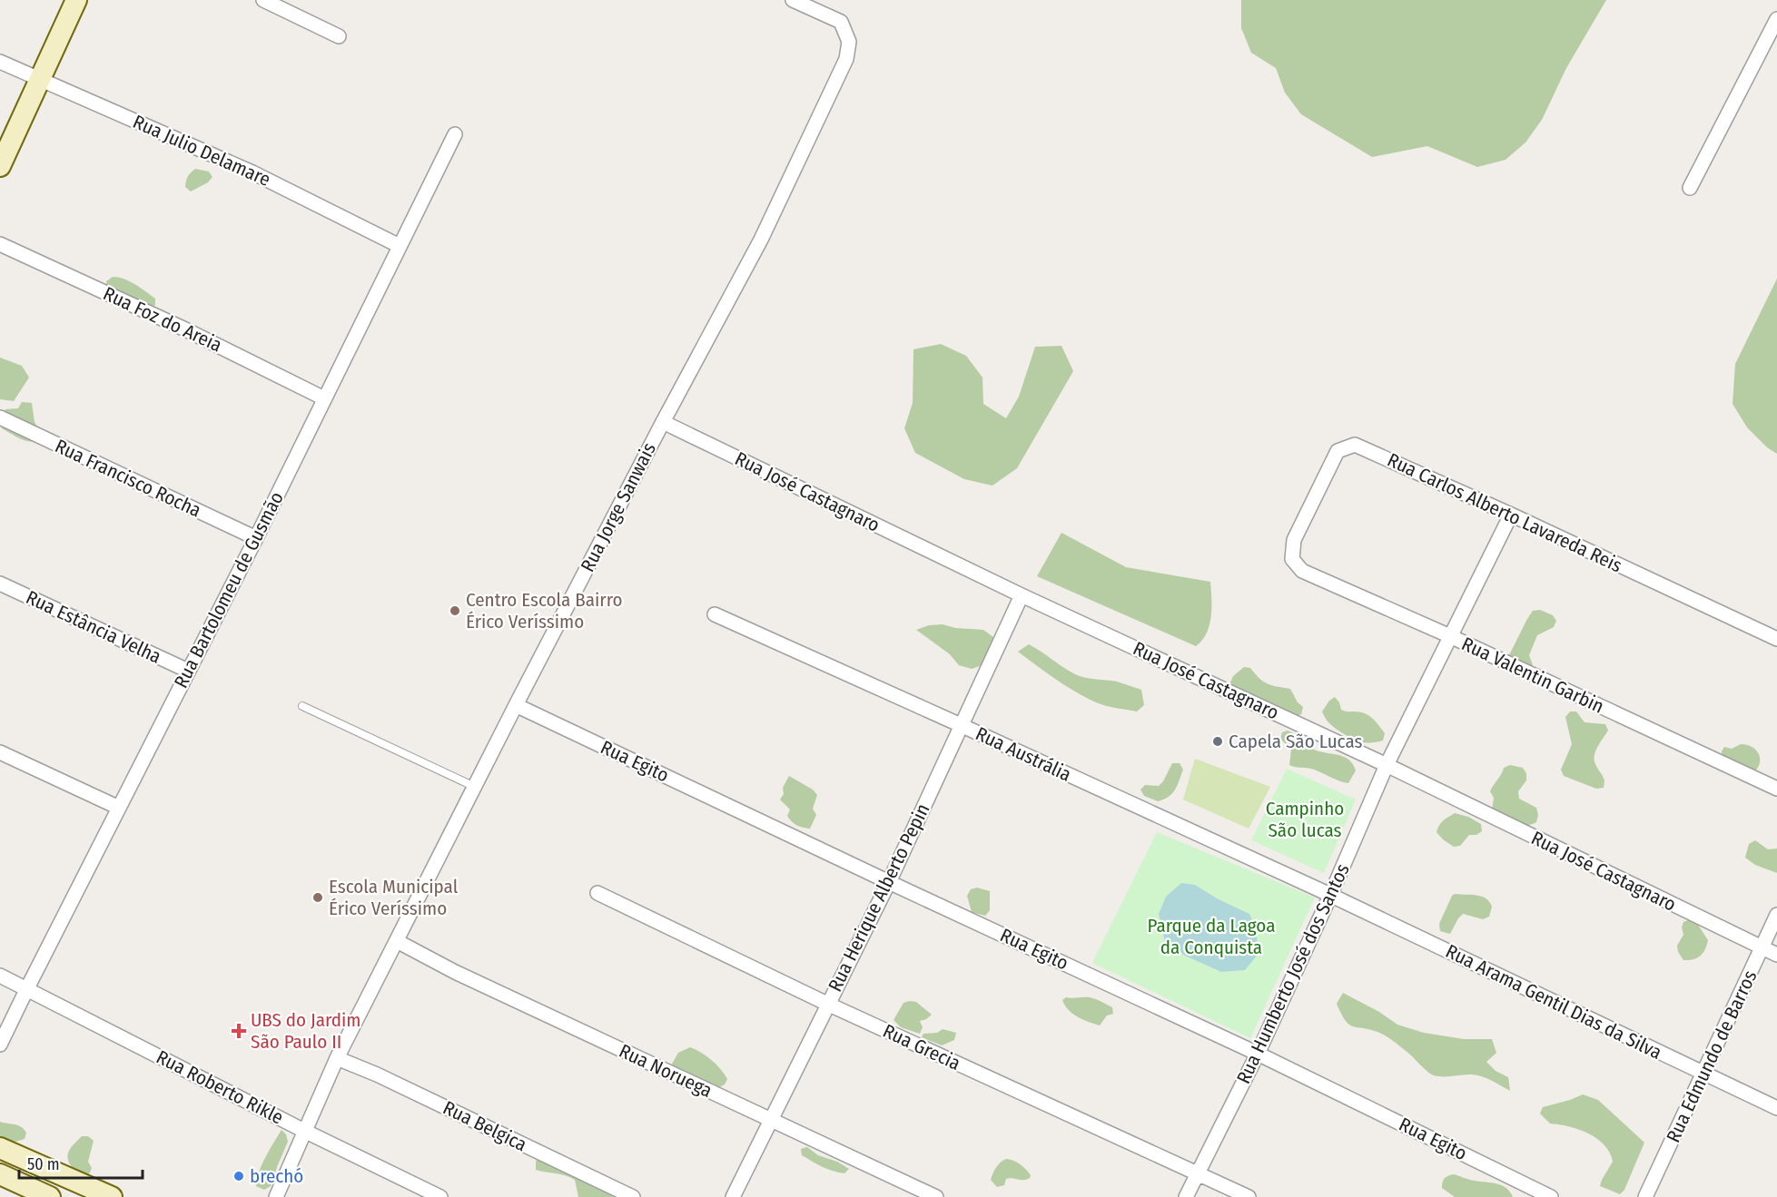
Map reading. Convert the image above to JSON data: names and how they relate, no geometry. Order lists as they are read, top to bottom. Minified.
{"streets":{"street":["Rua Julio Delamare","Rua Foz do Areia","Rua Francisco Rocha","Rua José Castagnaro","Rua Jorge Sanwais","Rua Carlos Alberto Lavareda Reis","Rua Bartolomeu de Gusmão","Rua Estância Velha","Rua Valentin Garbin","Rua Austrália","Rua Egito","Rua Herique Alberto Pepin","Rua Humberto José dos Santos","Rua Arama Gentil Dias da Silva","Rua Grecia","Rua Edmundo de Barros","Rua Noruega","Rua Roberto Rikle","Rua Belgica"]},"crossings":[["Rua Julio Delamare","Rua Bartolomeu de Gusmão"],["Rua Foz do Areia","Rua Bartolomeu de Gusmão"],["Rua Francisco Rocha","Rua Bartolomeu de Gusmão"],["Rua José Castagnaro","Rua Jorge Sanwais"],["Rua José Castagnaro","Rua Herique Alberto Pepin"],["Rua José Castagnaro","Rua Humberto José dos Santos"],["Rua José Castagnaro","Rua Edmundo de Barros"],["Rua Jorge Sanwais","Rua Egito"],["Rua Jorge Sanwais","Rua Noruega"],["Rua Jorge Sanwais","Rua Roberto Rikle"],["Rua Jorge Sanwais","Rua Belgica"],["Rua Carlos Alberto Lavareda Reis","Rua Valentin Garbin"],["Rua Carlos Alberto Lavareda Reis","Rua Humberto José dos Santos"],["Rua Bartolomeu de Gusmão","Rua Estância Velha"],["Rua Bartolomeu de Gusmão","Rua Roberto Rikle"],["Rua Valentin Garbin","Rua Humberto José dos Santos"],["Rua Austrália","Rua Herique Alberto Pepin"],["Rua Austrália","Rua Humberto José dos Santos"],["Rua Austrália","Rua Arama Gentil Dias da Silva"],["Rua Egito","Rua Herique Alberto Pepin"],["Rua Egito","Rua Humberto José dos Santos"],["Rua Herique Alberto Pepin","Rua Grecia"],["Rua Herique Alberto Pepin","Rua Noruega"],["Rua Humberto José dos Santos","Rua Arama Gentil Dias da Silva"],["Rua Humberto José dos Santos","Rua Grecia"],["Rua Arama Gentil Dias da Silva","Rua Edmundo de Barros"]],"parks":["Campinho São lucas","Parque da Lagoa da Conquista"],"places":{"other":["Centro Escola Bairro Érico Veríssimo","Capela São Lucas","Escola Municipal Érico Veríssimo","brechó"],"health":["UBS do Jardim São Paulo II"]},"scale_bar":"50 m"}
